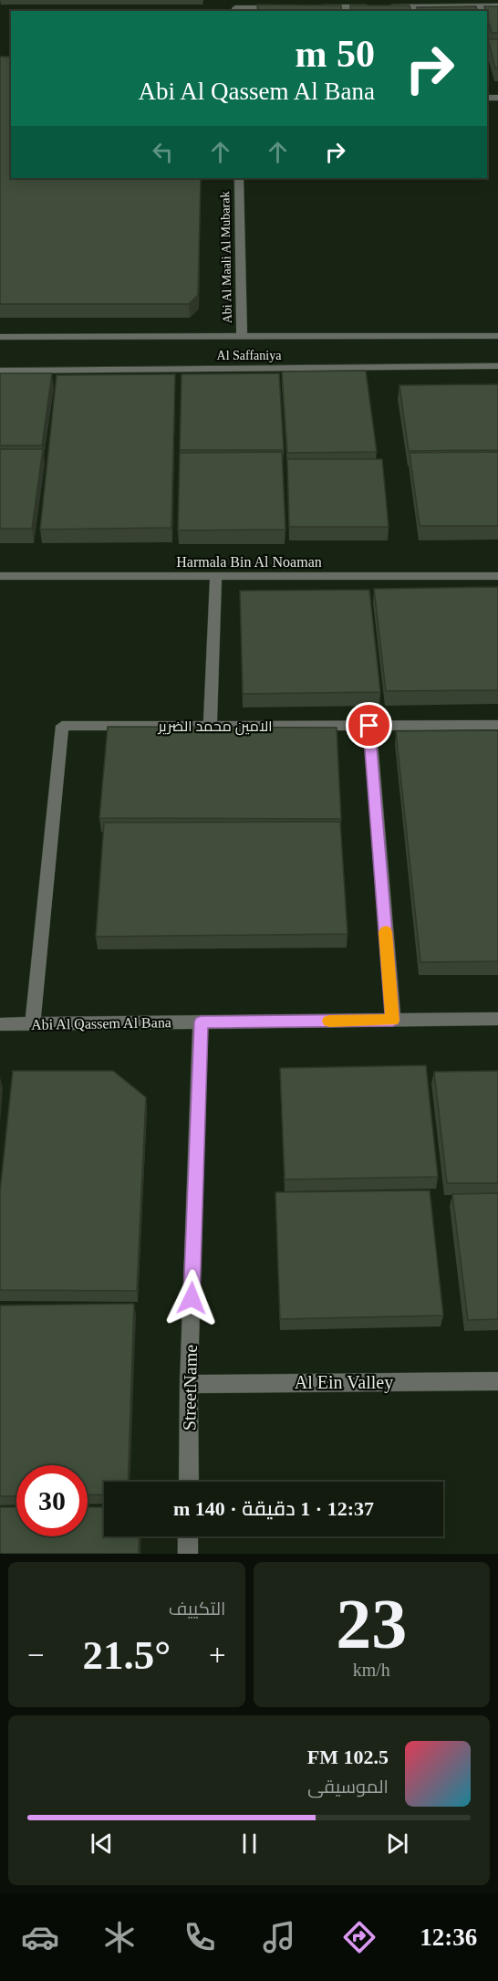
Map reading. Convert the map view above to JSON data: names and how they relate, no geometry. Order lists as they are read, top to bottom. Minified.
{"streets":{"street":["Abi Al Maali Al Mubarak","Al Saffaniya","Harmala Bin Al Noaman","الامين محمد الضرير","Abi Al Qassem Al Bana","Al Ein Valley","StreetName"]},"crossings":[["Abi Al Maali Al Mubarak","Al Saffaniya"],["الامين محمد الضرير","Abi Al Qassem Al Bana"],["Abi Al Qassem Al Bana","StreetName"],["Al Ein Valley","StreetName"]],"page":{"turn":["50 m","Abi Al Qassem Al Bana"],"limit":"30","trip":"12:37 · 1 دقيقة · 140 m","tile":[["23","km/h"],"التكييف"],"heat":["−","21.5°","+"],"song":["102.5 FM","الموسيقى"],"tabs":"12:36"}}
